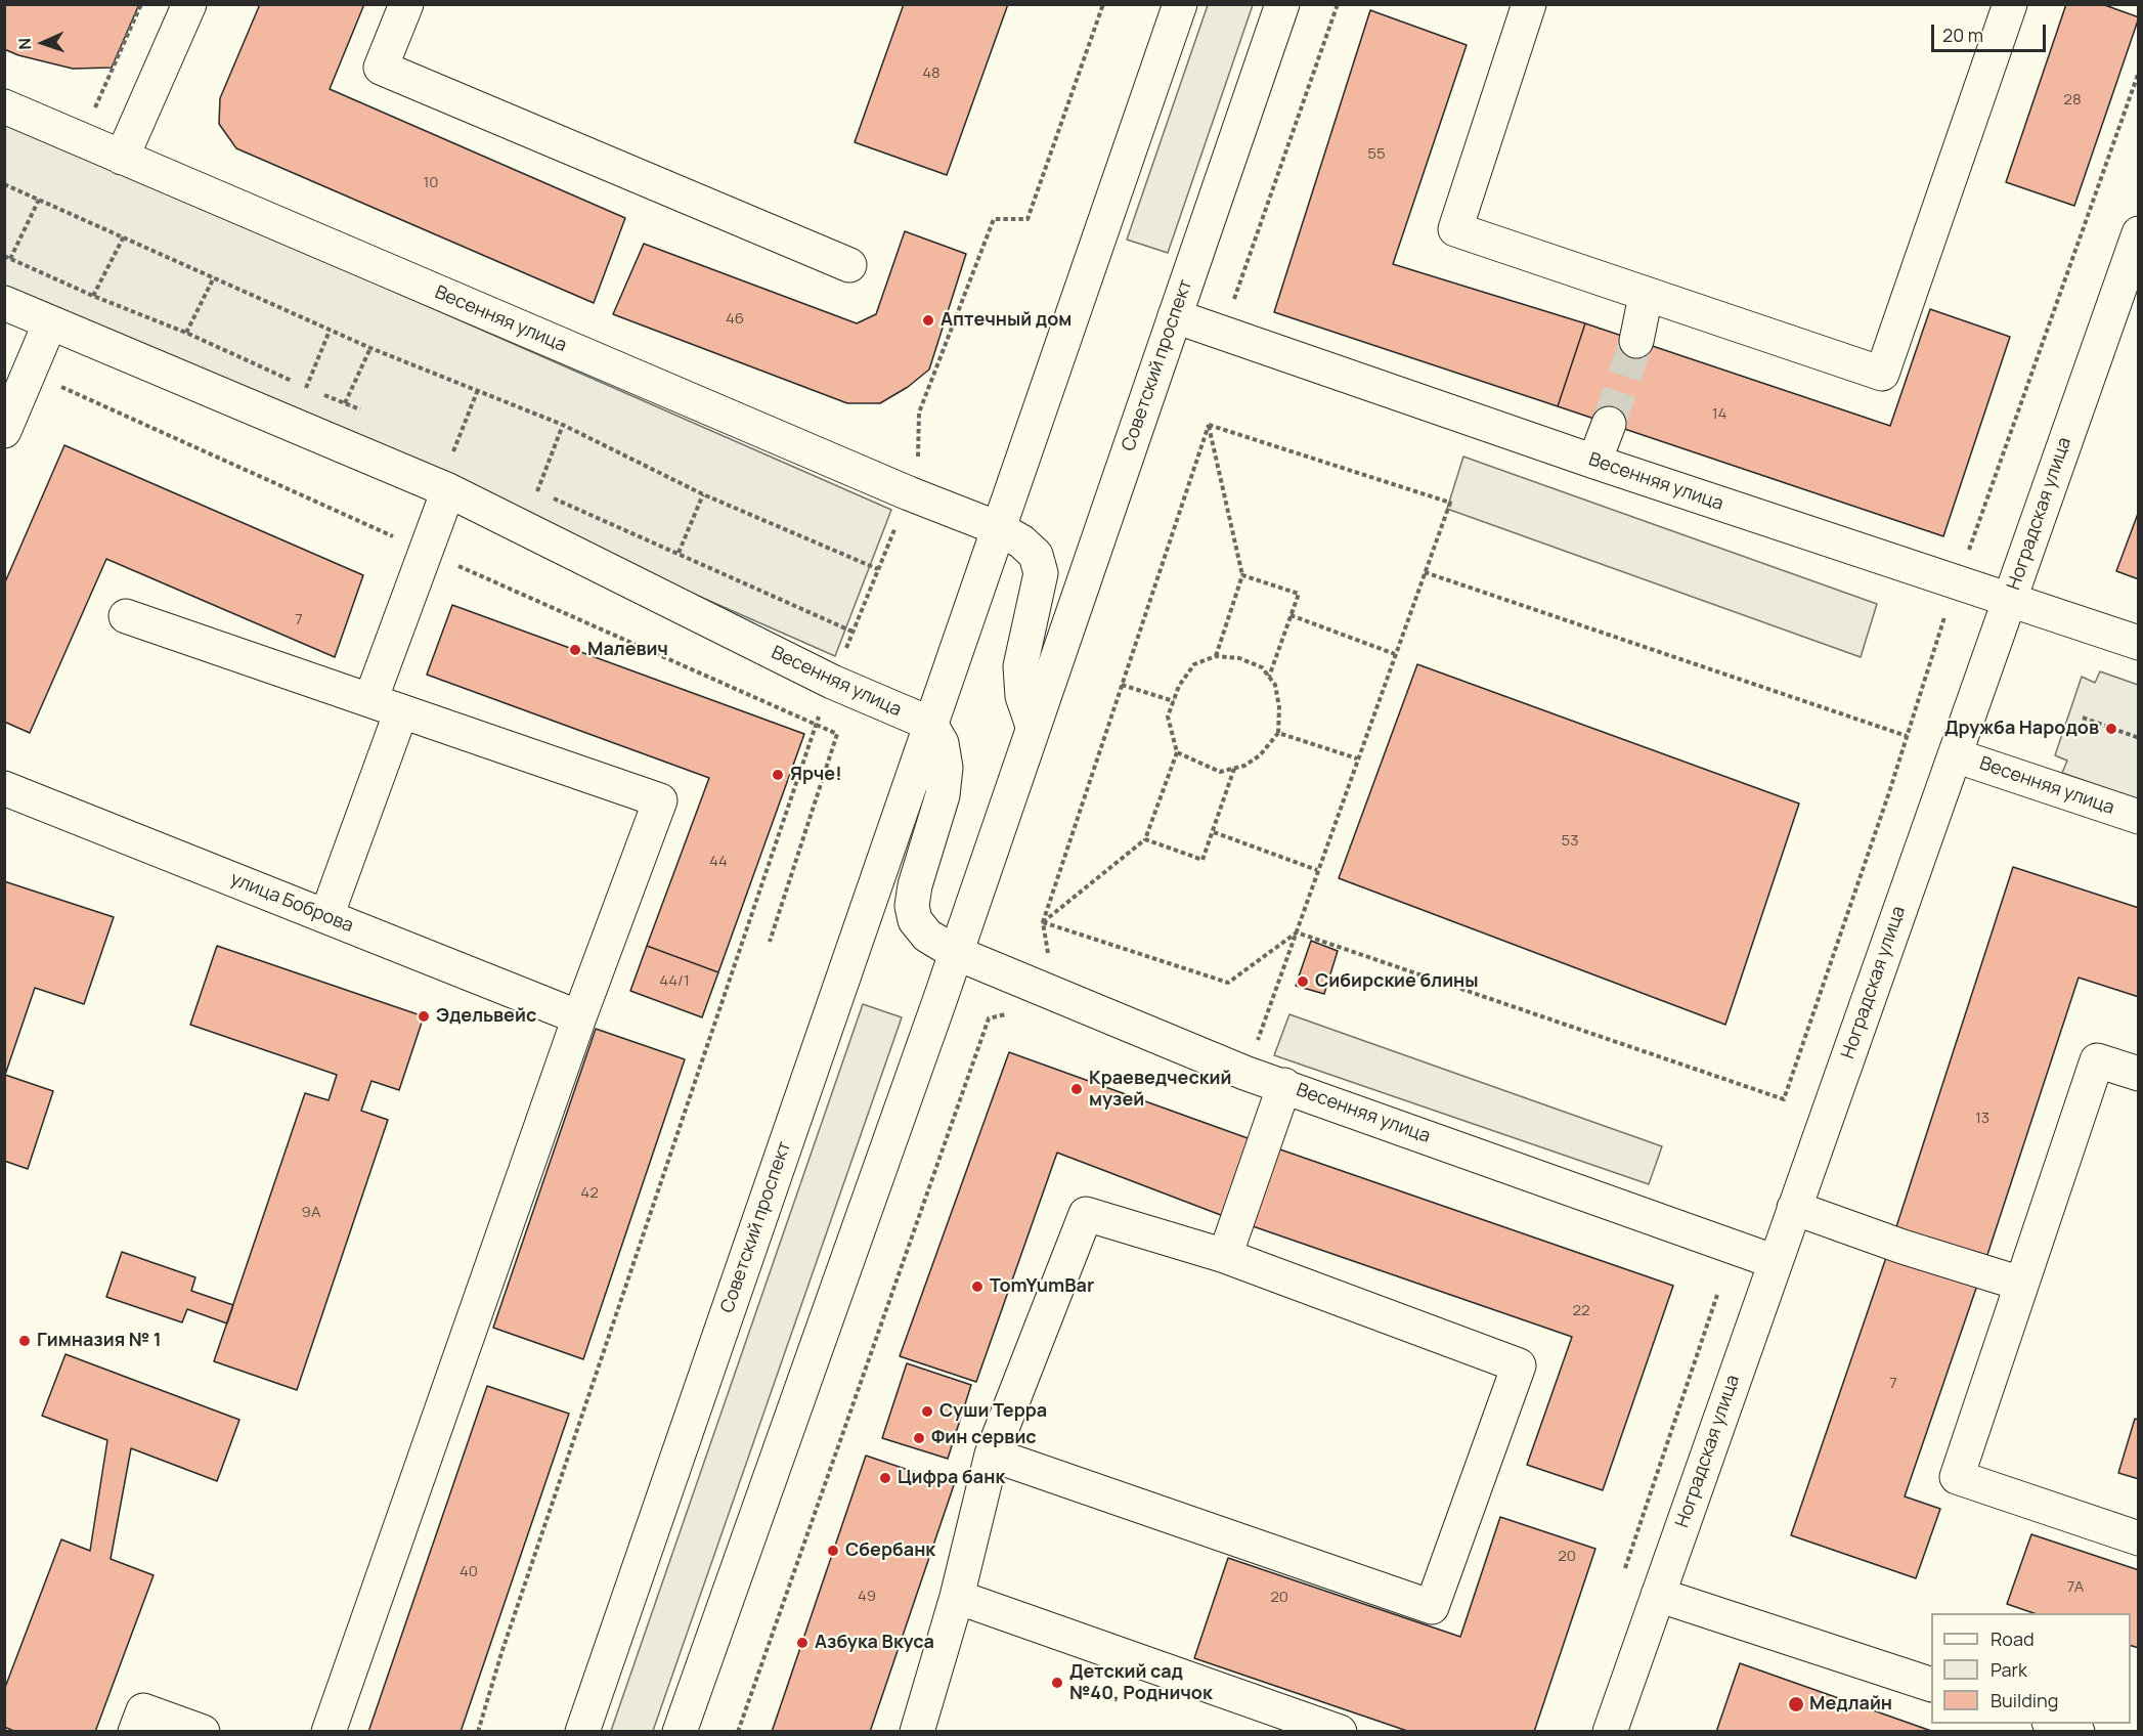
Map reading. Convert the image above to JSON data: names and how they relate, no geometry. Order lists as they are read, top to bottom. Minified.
{"streets":{"street":["Весенняя улица","Советский проспект","Ноградская улица","улица Боброва"]},"crossings":[["Весенняя улица","Советский проспект"],["Весенняя улица","Ноградская улица"]],"places":["Аптечный дом","Малевич","Дружба Народов","Ярче!","Сибирские блины","Эдельвейс","Краеведческий музей","TomYumBar","Гимназия № 1","Суши Терра","Фин сервис","Цифра банк","Сбербанк","Азбука Вкуса","Детский сад №40, Родничок","Медлайн"],"house_numbers":["48","28","55","10","46","14","7","53","44","44/1","13","42","9А","22","7","20","40","7А","49","20"],"legend":["Road","Park","Building"],"scale_bar":"20 m","north":"left"}
